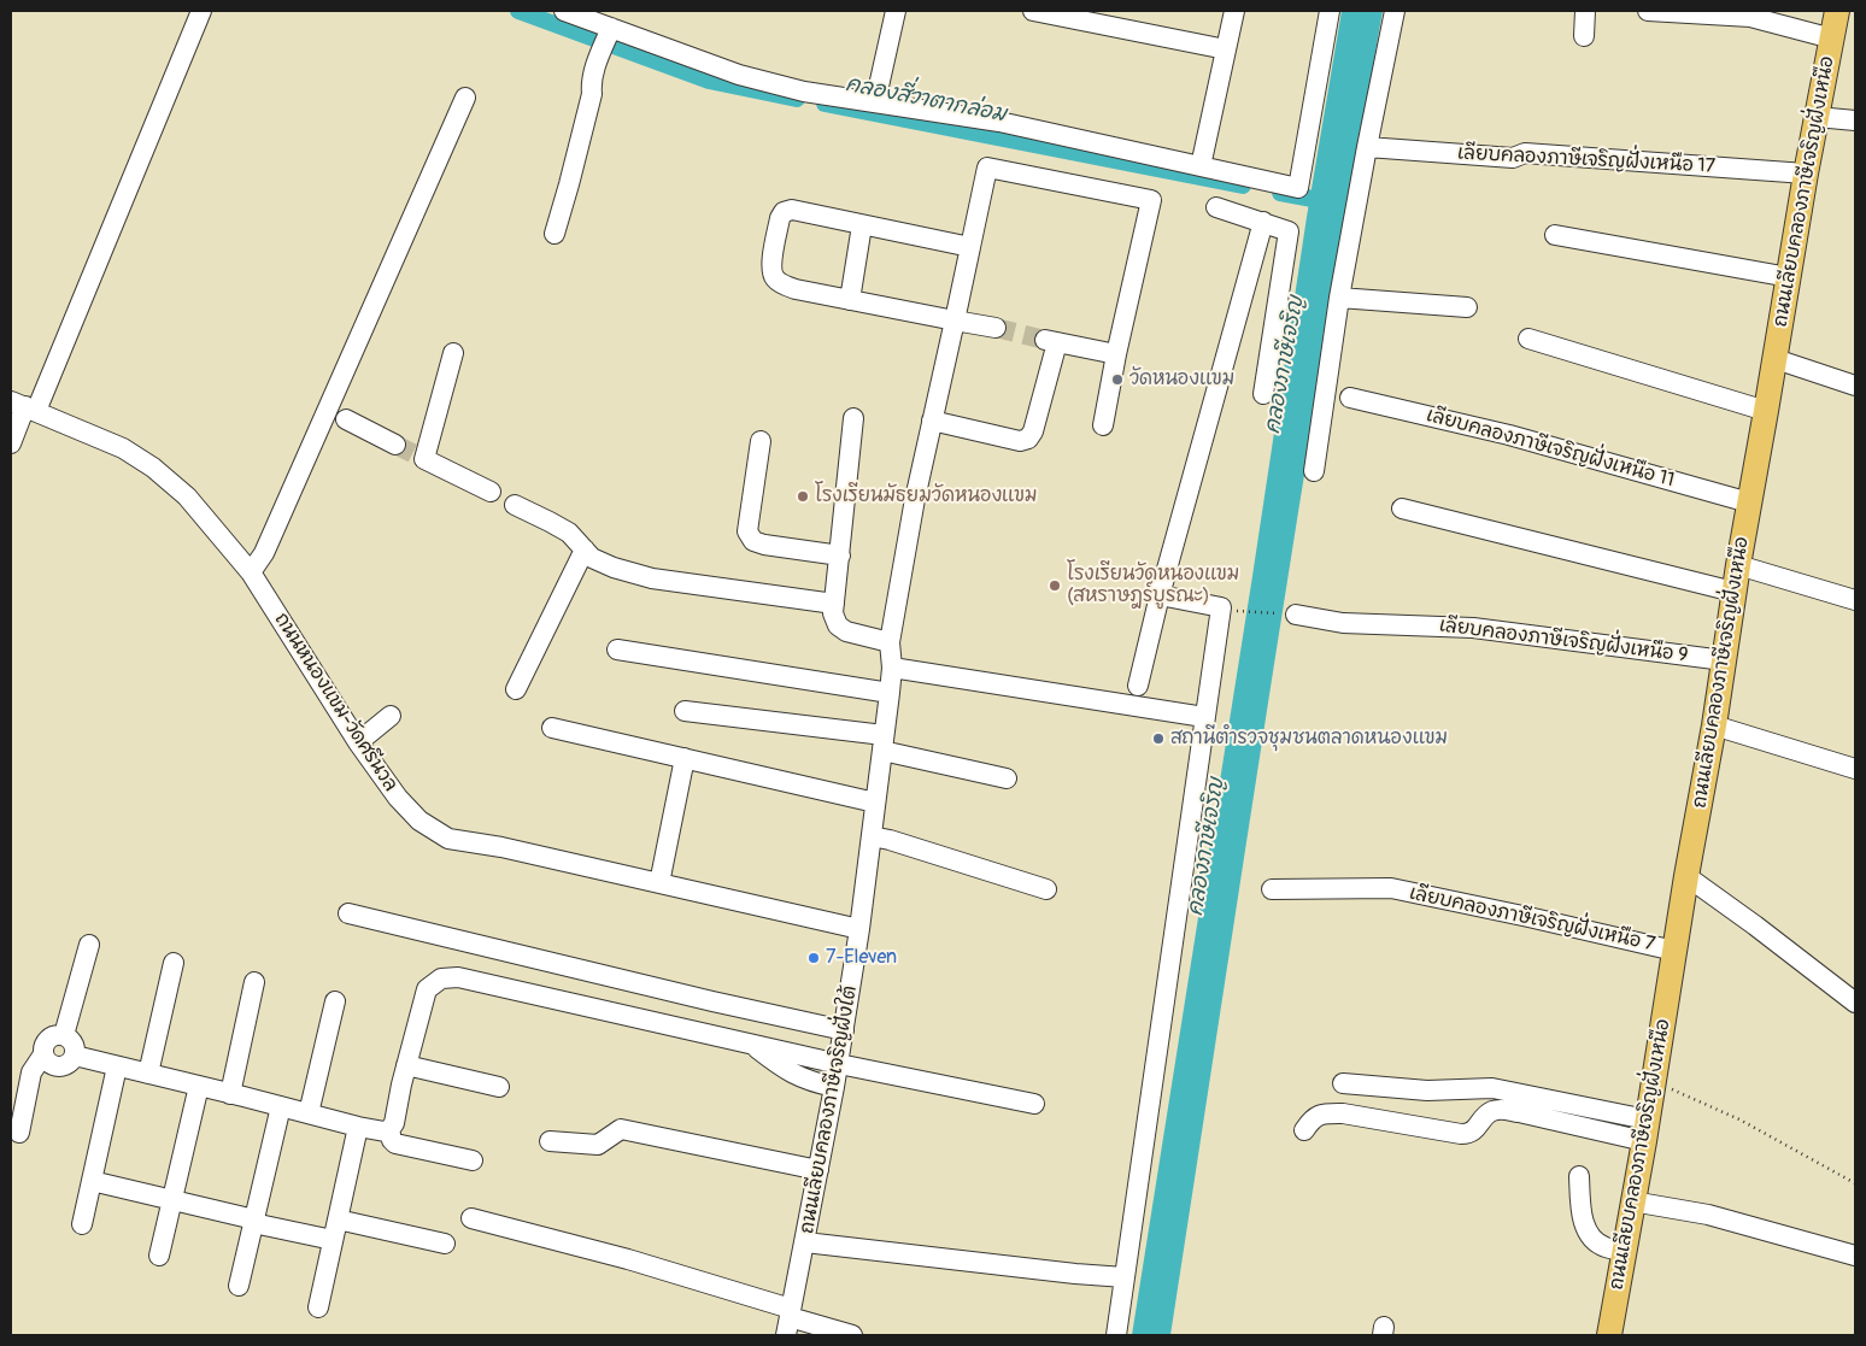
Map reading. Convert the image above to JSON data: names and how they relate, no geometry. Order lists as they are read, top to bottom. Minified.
{"streets":{"main road":["ถนนเลียบคลองภาษีเจริญฝั่งเหนือ"],"street":["เลียบคลองภาษีเจริญฝั่งเหนือ 17","เลียบคลองภาษีเจริญฝั่งเหนือ 11","เลียบคลองภาษีเจริญฝั่งเหนือ 9","ถนนหนองแขม-วัดศรีนวล","เลียบคลองภาษีเจริญฝั่งเหนือ 7","ถนนเลียบคลองภาษีเจริญฝั่งใต้"]},"crossings":[["เลียบคลองภาษีเจริญฝั่งเหนือ 17","ถนนเลียบคลองภาษีเจริญฝั่งเหนือ"],["ถนนเลียบคลองภาษีเจริญฝั่งเหนือ","เลียบคลองภาษีเจริญฝั่งเหนือ 11"],["ถนนเลียบคลองภาษีเจริญฝั่งเหนือ","เลียบคลองภาษีเจริญฝั่งเหนือ 9"],["ถนนเลียบคลองภาษีเจริญฝั่งเหนือ","เลียบคลองภาษีเจริญฝั่งเหนือ 7"],["ถนนหนองแขม-วัดศรีนวล","ถนนเลียบคลองภาษีเจริญฝั่งใต้"]],"water":["คลองสี่วาตากล่อม","คลองภาษีเจริญ"],"places":["วัดหนองแขม","โรงเรียนมัธยมวัดหนองแขม","โรงเรียนวัดหนองแขม (สหราษฎร์บูรณะ)","สถานีตำรวจชุมชนตลาดหนองแขม","7-Eleven"]}
